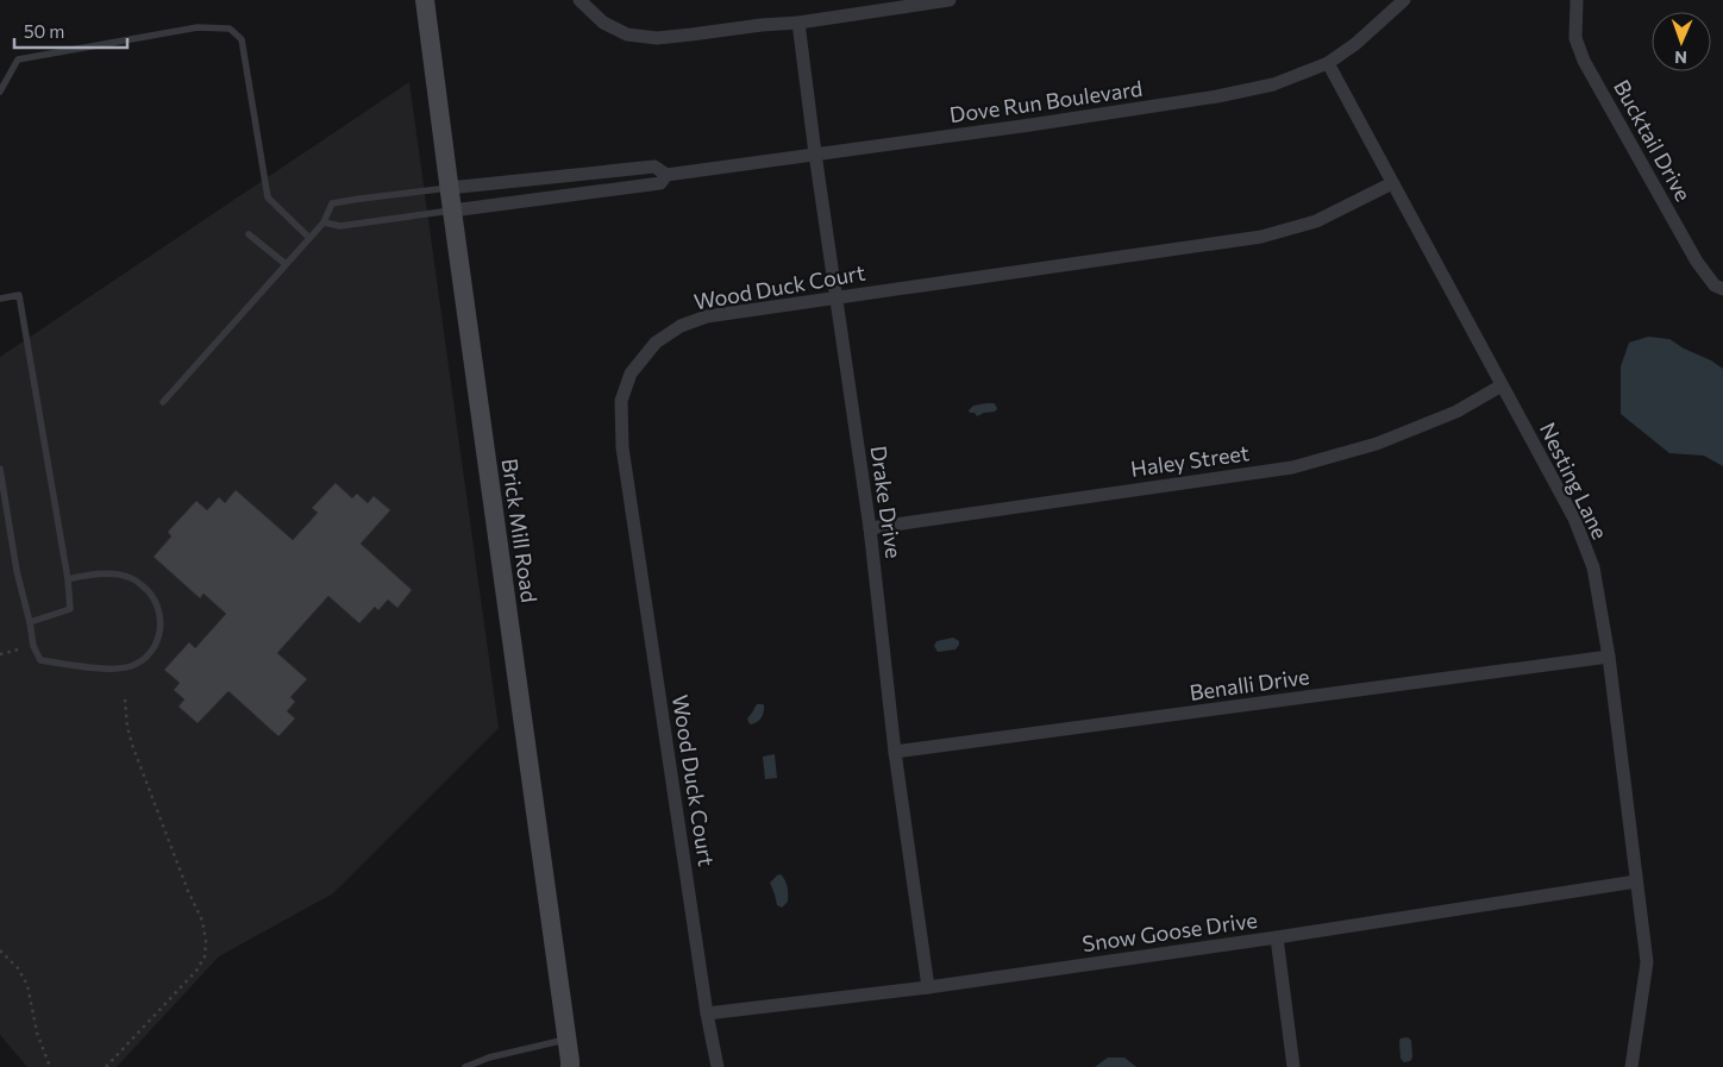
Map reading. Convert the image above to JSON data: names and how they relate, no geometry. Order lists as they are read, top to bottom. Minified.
{"streets":{"street":["Dove Run Boulevard","Bucktail Drive","Wood Duck Court","Haley Street","Nesting Lane","Drake Drive","Brick Mill Road","Benalli Drive","Snow Goose Drive"]},"crossings":[["Dove Run Boulevard","Nesting Lane"],["Dove Run Boulevard","Drake Drive"],["Dove Run Boulevard","Brick Mill Road"],["Wood Duck Court","Nesting Lane"],["Wood Duck Court","Drake Drive"],["Wood Duck Court","Snow Goose Drive"],["Haley Street","Nesting Lane"],["Haley Street","Drake Drive"],["Nesting Lane","Benalli Drive"],["Nesting Lane","Snow Goose Drive"],["Drake Drive","Benalli Drive"],["Drake Drive","Snow Goose Drive"]],"scale_bar":"50 m","north":"bottom"}
